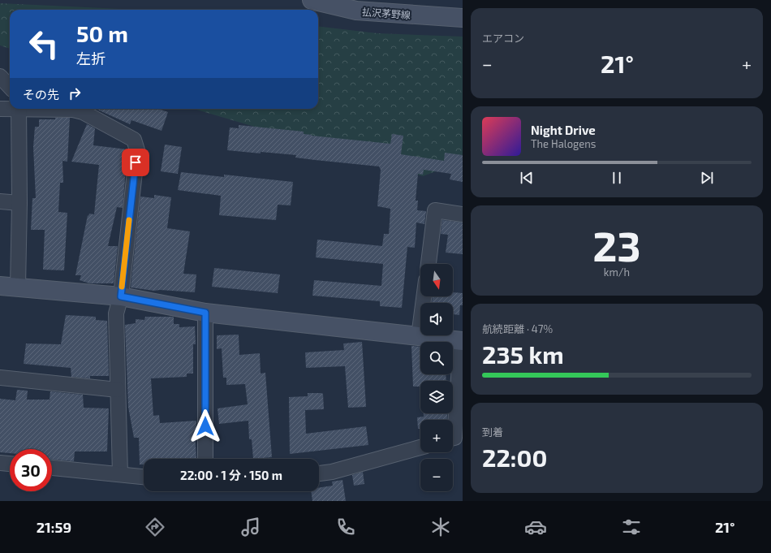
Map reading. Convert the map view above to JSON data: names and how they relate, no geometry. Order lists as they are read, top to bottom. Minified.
{"streets":{"street":["払沢茅野線"]},"north":"bottom","page":{"tile":["エアコン",["23","km/h"],["航続距離 · 47%","235 km"],["到着","22:00"]],"turn":["50 m","左折"],"heat":["−","21°","+"],"then":"その先","song":["Night Drive","The Halogens"],"map_buttons":["+","−"],"limit":"30","trip":"22:00 · 1 分 · 150 m","tabs":["21:59","21°"]}}
